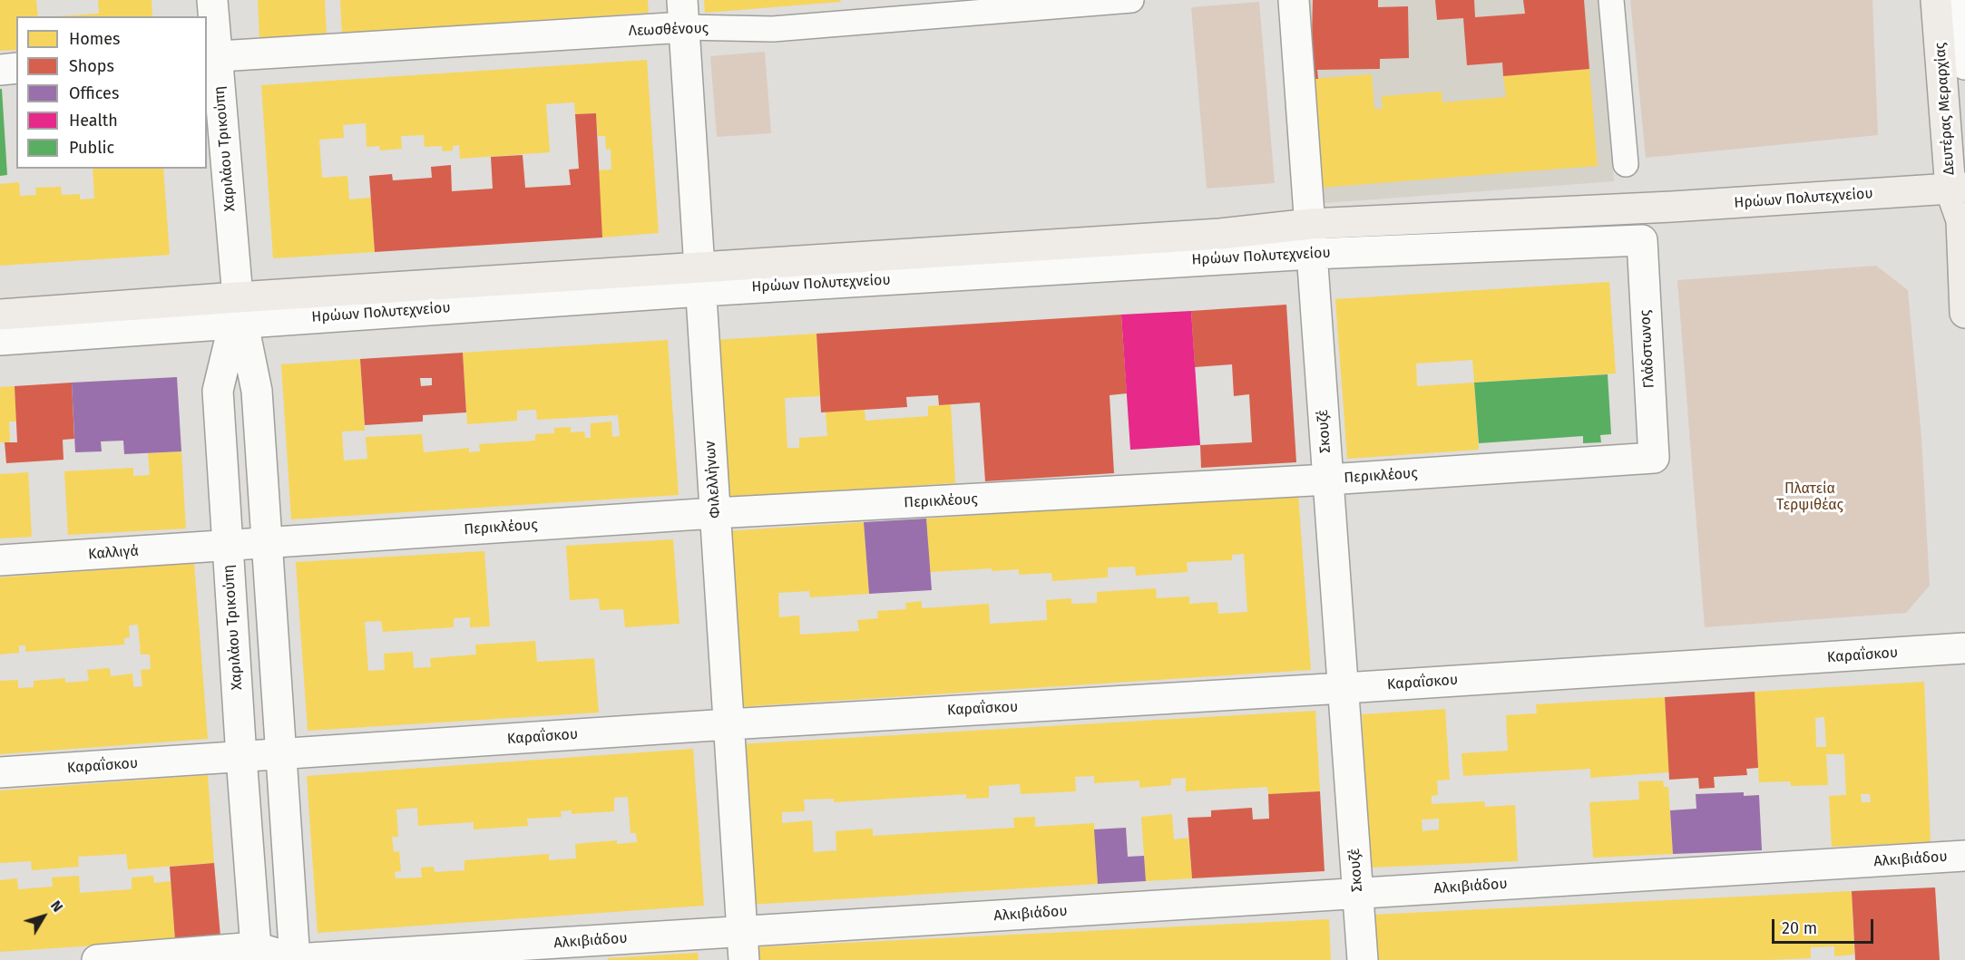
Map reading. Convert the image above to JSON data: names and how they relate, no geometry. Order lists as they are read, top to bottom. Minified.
{"streets":{"main road":["Δευτέρας Μεραρχίας","Ηρώων Πολυτεχνείου"],"street":["Λεωσθένους","Χαριλάου Τρικούπη","Γλάδστωνος","Σκουζέ","Περικλέους","Φιλελλήνων","Καλλιγά","Καραΐσκου","Αλκιβιάδου"]},"crossings":[["Λεωσθένους","Χαριλάου Τρικούπη"],["Λεωσθένους","Φιλελλήνων"],["Δευτέρας Μεραρχίας","Ηρώων Πολυτεχνείου"],["Χαριλάου Τρικούπη","Ηρώων Πολυτεχνείου"],["Χαριλάου Τρικούπη","Περικλέους"],["Χαριλάου Τρικούπη","Καλλιγά"],["Χαριλάου Τρικούπη","Καραΐσκου"],["Χαριλάου Τρικούπη","Αλκιβιάδου"],["Ηρώων Πολυτεχνείου","Γλάδστωνος"],["Ηρώων Πολυτεχνείου","Σκουζέ"],["Ηρώων Πολυτεχνείου","Φιλελλήνων"],["Γλάδστωνος","Περικλέους"],["Σκουζέ","Περικλέους"],["Σκουζέ","Καραΐσκου"],["Σκουζέ","Αλκιβιάδου"],["Περικλέους","Φιλελλήνων"],["Περικλέους","Καλλιγά"],["Φιλελλήνων","Καραΐσκου"],["Φιλελλήνων","Αλκιβιάδου"]],"parks":["Πλατεία Τερψιθέας"],"legend":["Homes","Shops","Offices","Health","Public"],"scale_bar":"20 m","north":"top right"}
